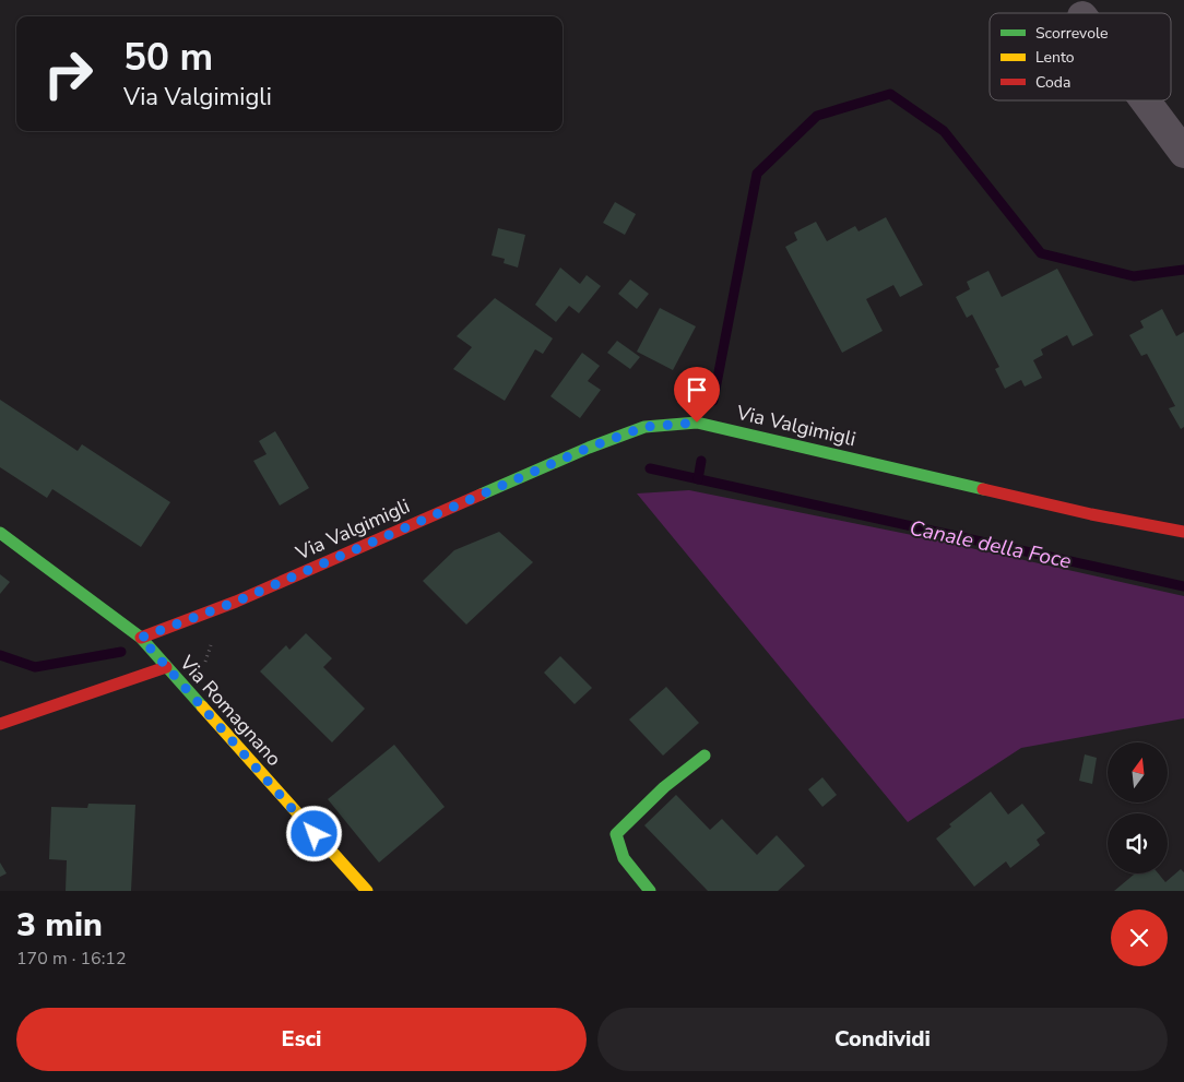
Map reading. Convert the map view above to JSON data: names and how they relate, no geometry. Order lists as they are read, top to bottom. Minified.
{"streets":{"street":["Via Valgimigli","Via Romagnano"]},"crossings":[["Via Valgimigli","Via Romagnano"]],"water":["Canale della Foce"],"legend":["Scorrevole","Lento","Coda"],"north":"top","page":{"turn":["50 m","Via Valgimigli"],"heading":["3 min","170 m · 16:12"],"buttons":["Esci","Condividi"]}}
